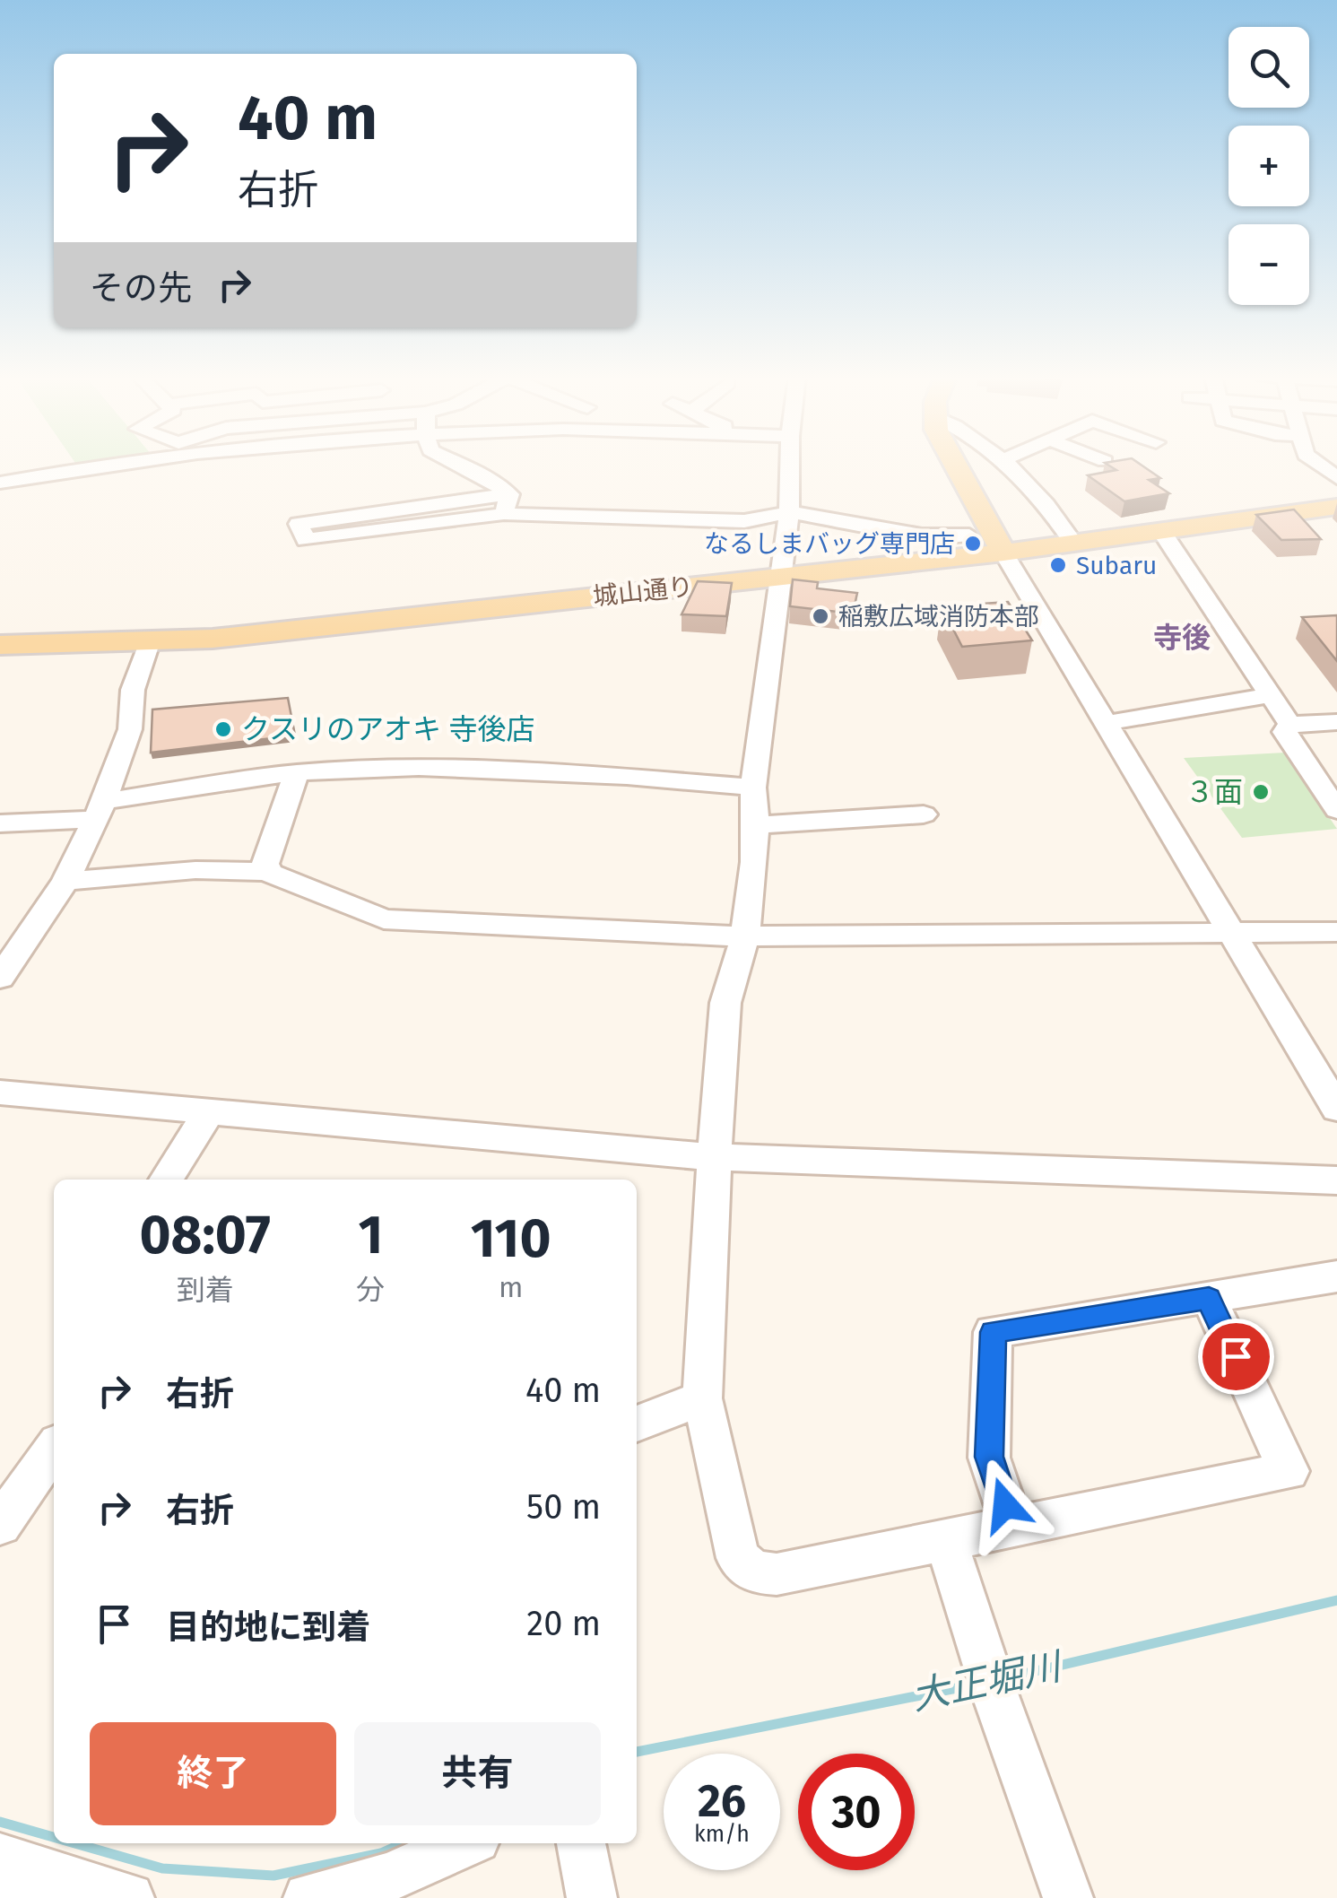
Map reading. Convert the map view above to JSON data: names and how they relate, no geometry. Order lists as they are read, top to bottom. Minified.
{"streets":{"main road":["城山通り"]},"districts":["寺後"],"water":["大正堀川"],"places":["なるしまバッグ専門店","Subaru","稲敷広域消防本部","クスリのアオキ 寺後店","３面"],"page":{"map_buttons":["+","−"],"turn":["40 m","右折"],"then":"その先","eta":["08:07","到着","1","分","110","m"],"list":[{"name":"右折","value":"40 m"},{"name":"右折","value":"50 m"},{"name":"目的地に到着","value":"20 m"}],"buttons":["終了","共有"],"speed":"26 km/h","limit":"30"}}
